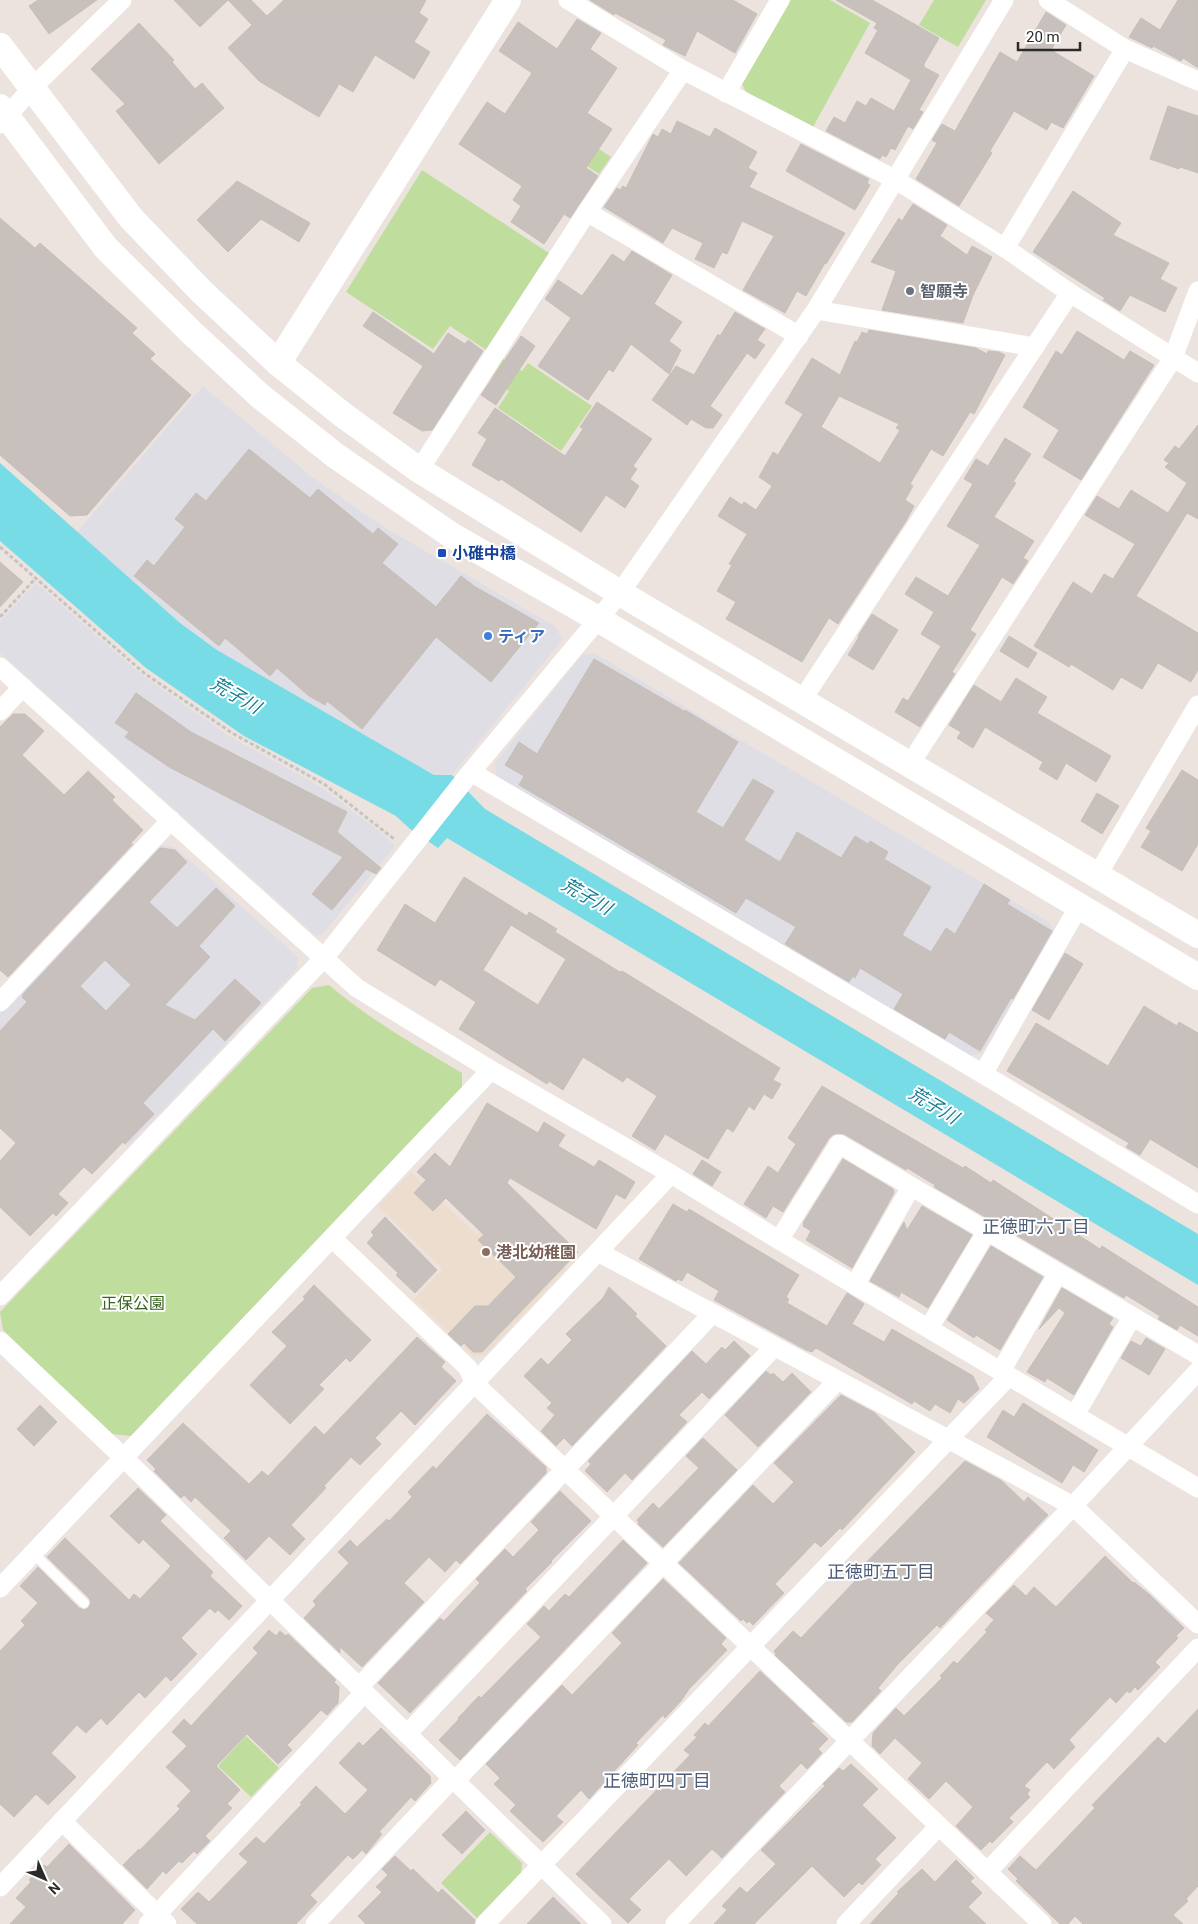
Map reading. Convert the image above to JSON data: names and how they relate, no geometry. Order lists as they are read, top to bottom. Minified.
{"districts":["正徳町六丁目","正徳町五丁目","正徳町四丁目"],"water":["荒子川"],"parks":["正保公園"],"places":{"other":["智願寺","ティア","港北幼稚園"],"transit":["小碓中橋"]},"scale_bar":"20 m","north":"bottom right"}
